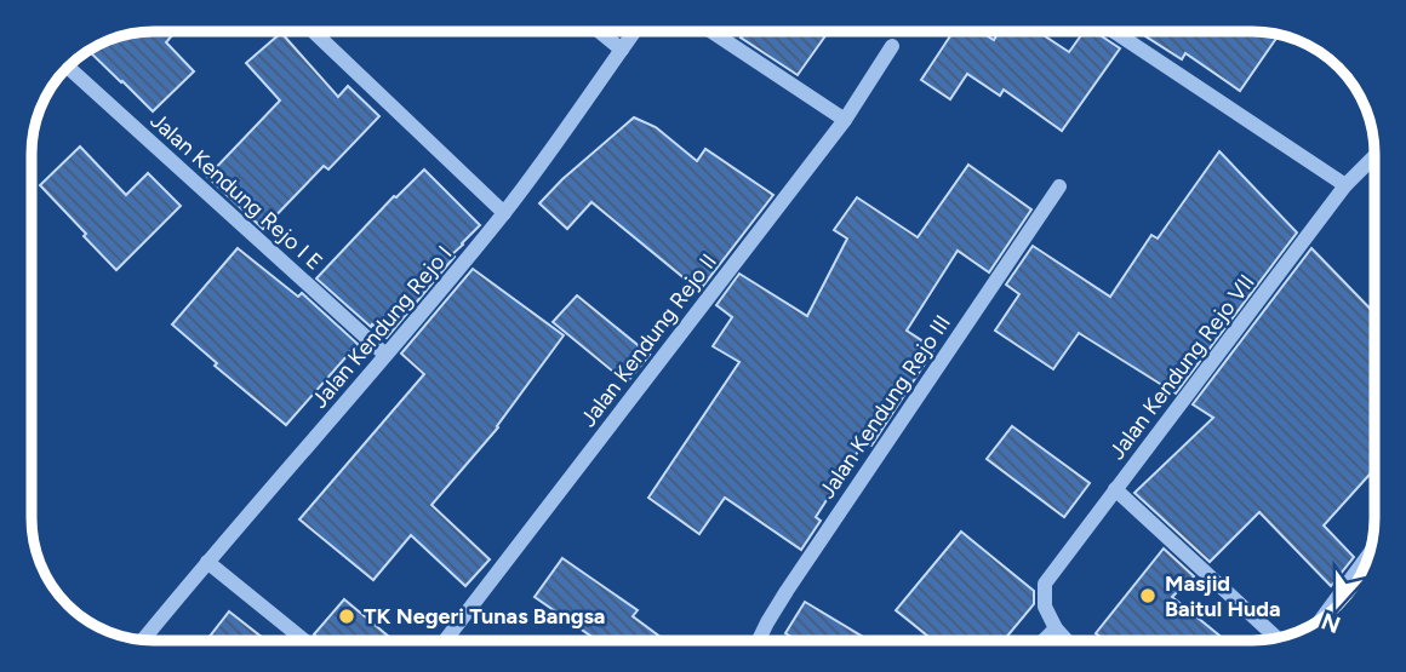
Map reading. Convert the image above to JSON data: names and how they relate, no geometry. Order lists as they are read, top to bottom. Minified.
{"streets":{"street":["Jalan Kendung Rejo I E","Jalan Kendung Rejo I","Jalan Kendung Rejo II","Jalan Kendung Rejo VII","Jalan Kendung Rejo III"]},"crossings":[["Jalan Kendung Rejo I E","Jalan Kendung Rejo I"]],"places":["Masjid Baitul Huda","TK Negeri Tunas Bangsa"],"north":"bottom"}
